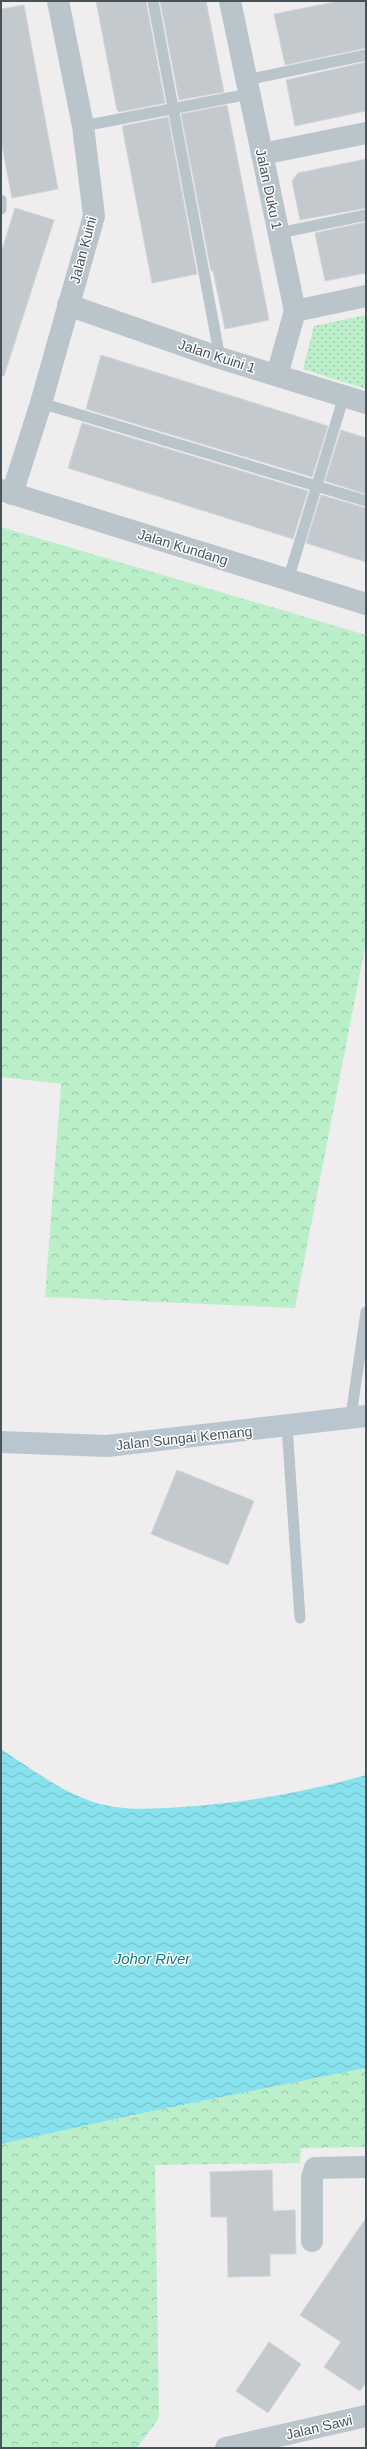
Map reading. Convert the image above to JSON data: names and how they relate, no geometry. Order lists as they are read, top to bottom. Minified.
{"streets":{"street":["Jalan Duku 1","Jalan Kuini","Jalan Kuini 1","Jalan Kundang","Jalan Sungai Kemang","Jalan Sawi"]},"crossings":[["Jalan Duku 1","Jalan Kuini 1"],["Jalan Kuini","Jalan Kuini 1"],["Jalan Kuini","Jalan Kundang"]],"water":["Johor River"]}
